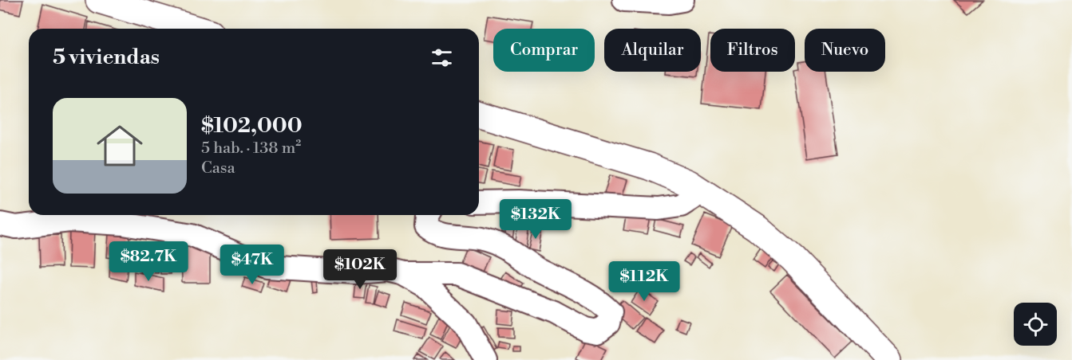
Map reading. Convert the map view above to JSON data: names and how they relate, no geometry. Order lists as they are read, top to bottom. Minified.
{"page":{"chip":["Comprar","Alquilar","Filtros","Nuevo"],"heading":"5 viviendas","list":[{"name":"$102,000","note":"5 hab. · 138 m² · Casa"}],"price":["$132K","$82.7K","$47K","$102K","$112K"]}}
